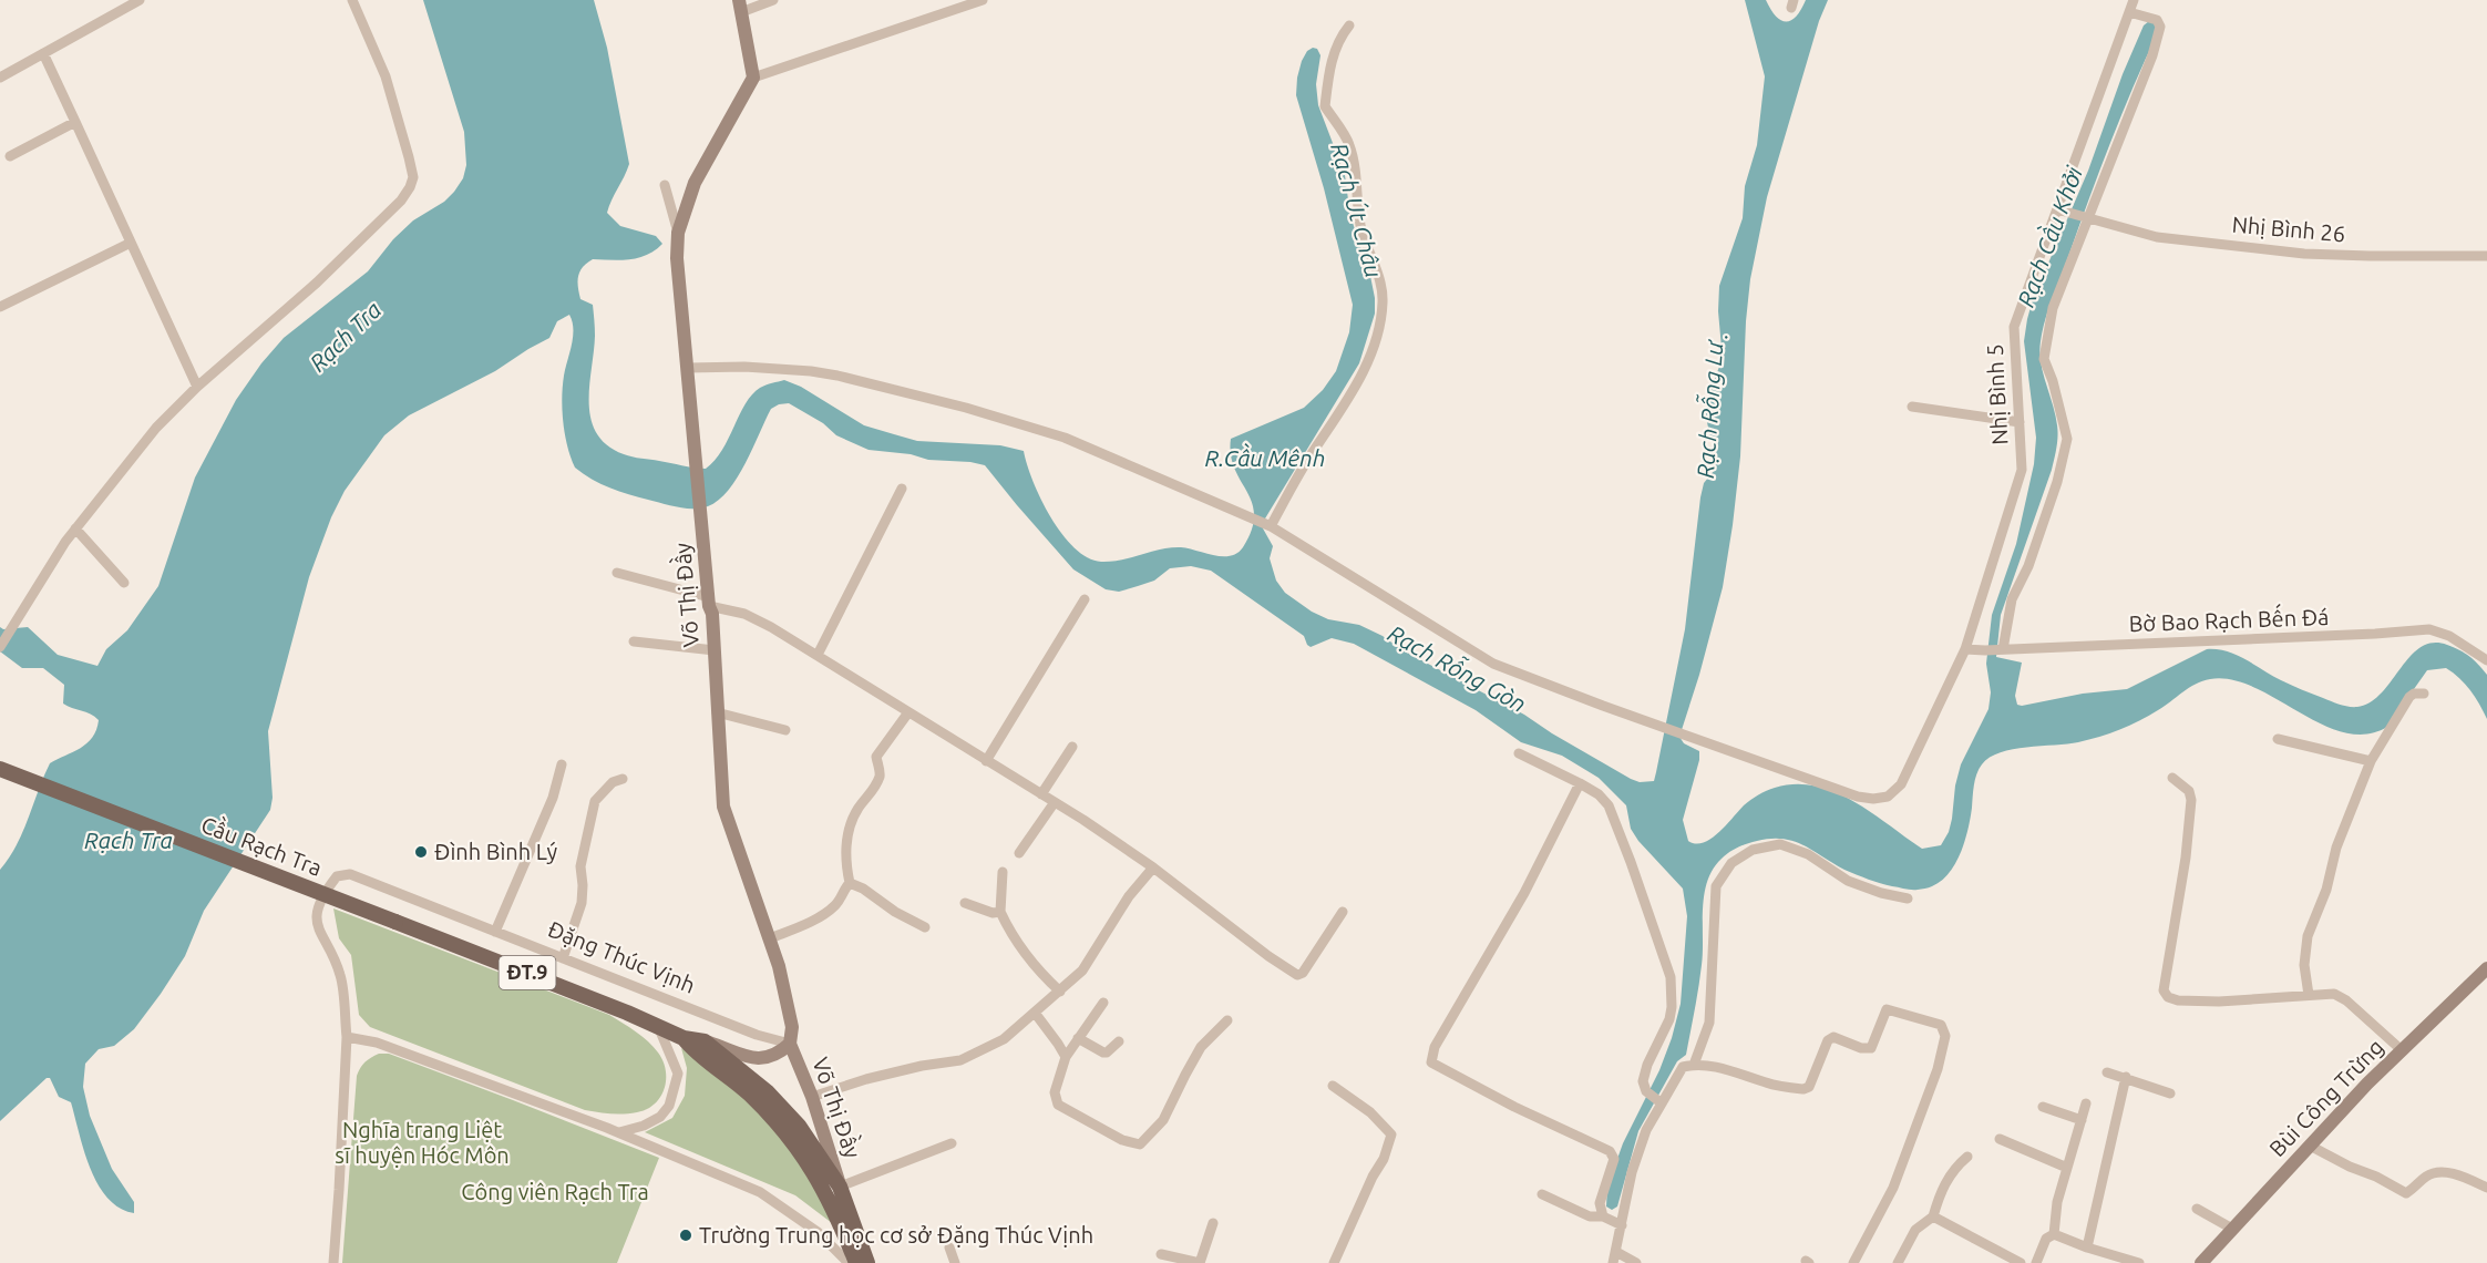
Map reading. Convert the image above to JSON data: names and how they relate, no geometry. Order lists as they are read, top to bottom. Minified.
{"streets":{"main road":["Cầu Rạch Tra","ĐT.9"],"street":["Nhị Bình 26","Nhị Bình 5","Võ Thị Đầy","Bờ Bao Rạch Bến Đá","Đặng Thúc Vịnh","Bùi Công Trừng"]},"crossings":[["Nhị Bình 26","Nhị Bình 5"],["Nhị Bình 5","Bờ Bao Rạch Bến Đá"],["Võ Thị Đầy","Đặng Thúc Vịnh"],["Võ Thị Đầy","ĐT.9"],["Cầu Rạch Tra","ĐT.9"]],"water":["Rạch Út Châu","Rạch Cầu Khởi","Rạch Tra","Rạch Rỗng Lự","R.Cầu Mênh","Rạch Rỗng Gòn"],"parks":["Nghĩa trang Liệt sĩ huyện Hóc Môn","Công viên Rạch Tra"],"places":["Đình Bình Lý","Trường Trung học cơ sở Đặng Thúc Vịnh"]}
